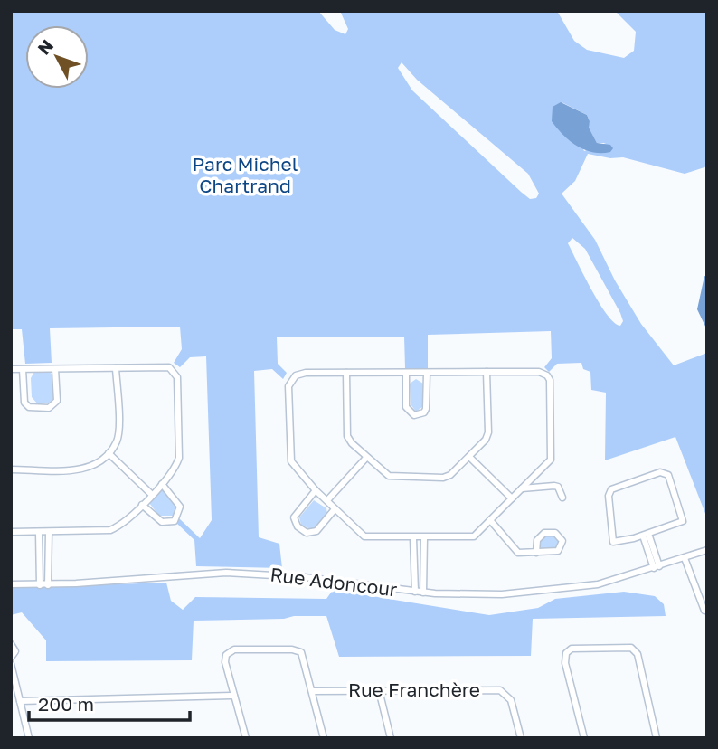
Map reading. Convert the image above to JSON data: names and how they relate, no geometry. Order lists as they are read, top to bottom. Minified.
{"streets":{"street":["Rue Adoncour","Rue Franchère"]},"parks":["Parc Michel Chartrand"],"scale_bar":"200 m","north":"top left"}
